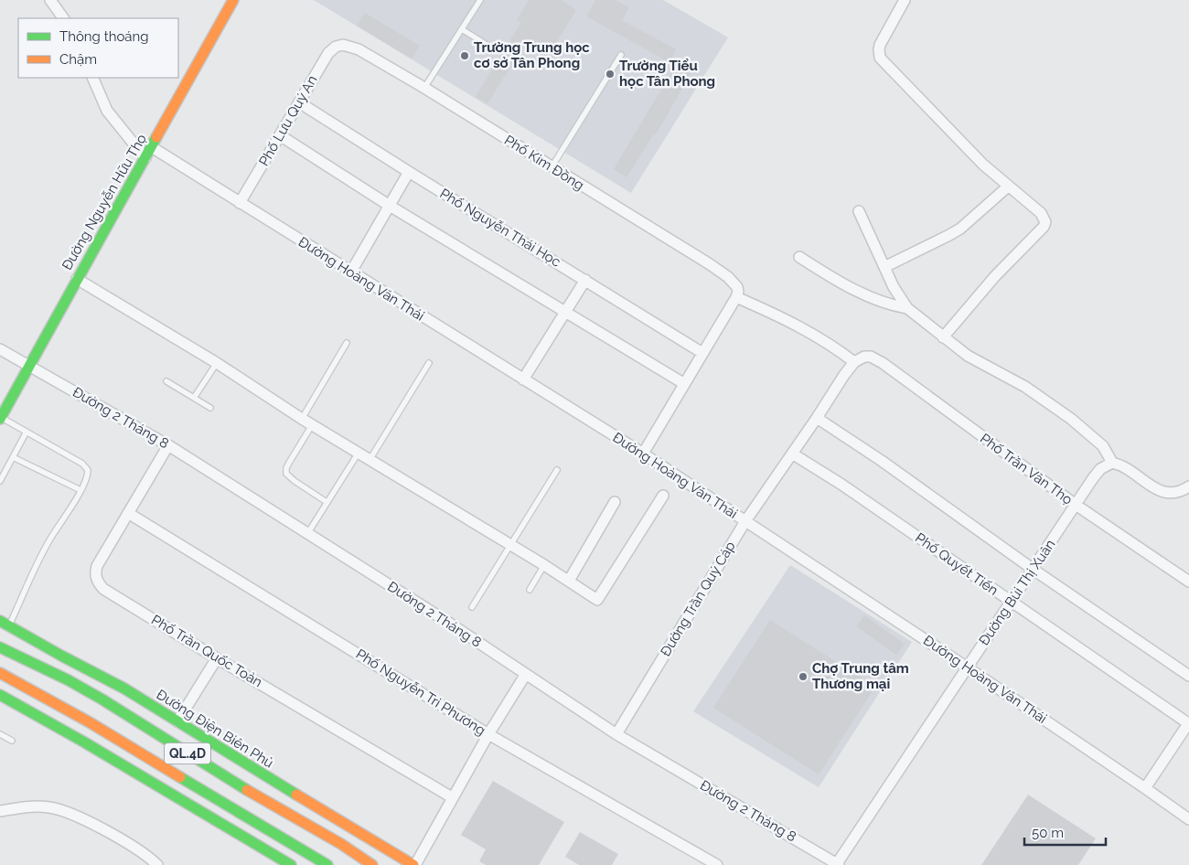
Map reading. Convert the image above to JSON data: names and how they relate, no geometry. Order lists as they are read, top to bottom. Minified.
{"streets":{"main road":["Đường Nguyễn Hữu Thọ","Đường Điện Biên Phủ","QL.4D"],"street":["Phố Lưu Quý An","Phố Kim Đồng","Phố Nguyễn Thái Học","Đường Hoàng Văn Thái","Đường 2 Tháng 8","Phố Trần Văn Thọ","Phố Quyết Tiến","Đường Bùi Thị Xuân","Đường Trần Quý Cáp","Phố Trần Quốc Toản","Phố Nguyễn Tri Phương"]},"crossings":[["Phố Lưu Quý An","Phố Kim Đồng"],["Phố Lưu Quý An","Phố Nguyễn Thái Học"],["Phố Lưu Quý An","Đường Hoàng Văn Thái"],["Đường Nguyễn Hữu Thọ","Đường Hoàng Văn Thái"],["Đường Nguyễn Hữu Thọ","Đường 2 Tháng 8"],["Đường Hoàng Văn Thái","Đường Bùi Thị Xuân"],["Đường Hoàng Văn Thái","Đường Trần Quý Cáp"],["Đường 2 Tháng 8","Đường Bùi Thị Xuân"],["Đường 2 Tháng 8","Đường Trần Quý Cáp"],["Đường 2 Tháng 8","Phố Trần Quốc Toản"],["Phố Trần Văn Thọ","Đường Bùi Thị Xuân"],["Phố Trần Văn Thọ","Đường Trần Quý Cáp"],["Phố Quyết Tiến","Đường Bùi Thị Xuân"],["Phố Quyết Tiến","Đường Trần Quý Cáp"],["Phố Trần Quốc Toản","Phố Nguyễn Tri Phương"]],"places":["Trường Trung học cơ sở Tân Phong","Trường Tiểu học Tân Phong","Chợ Trung tâm Thương mại"],"legend":["Thông thoáng","Chậm"],"scale_bar":"50 m"}
